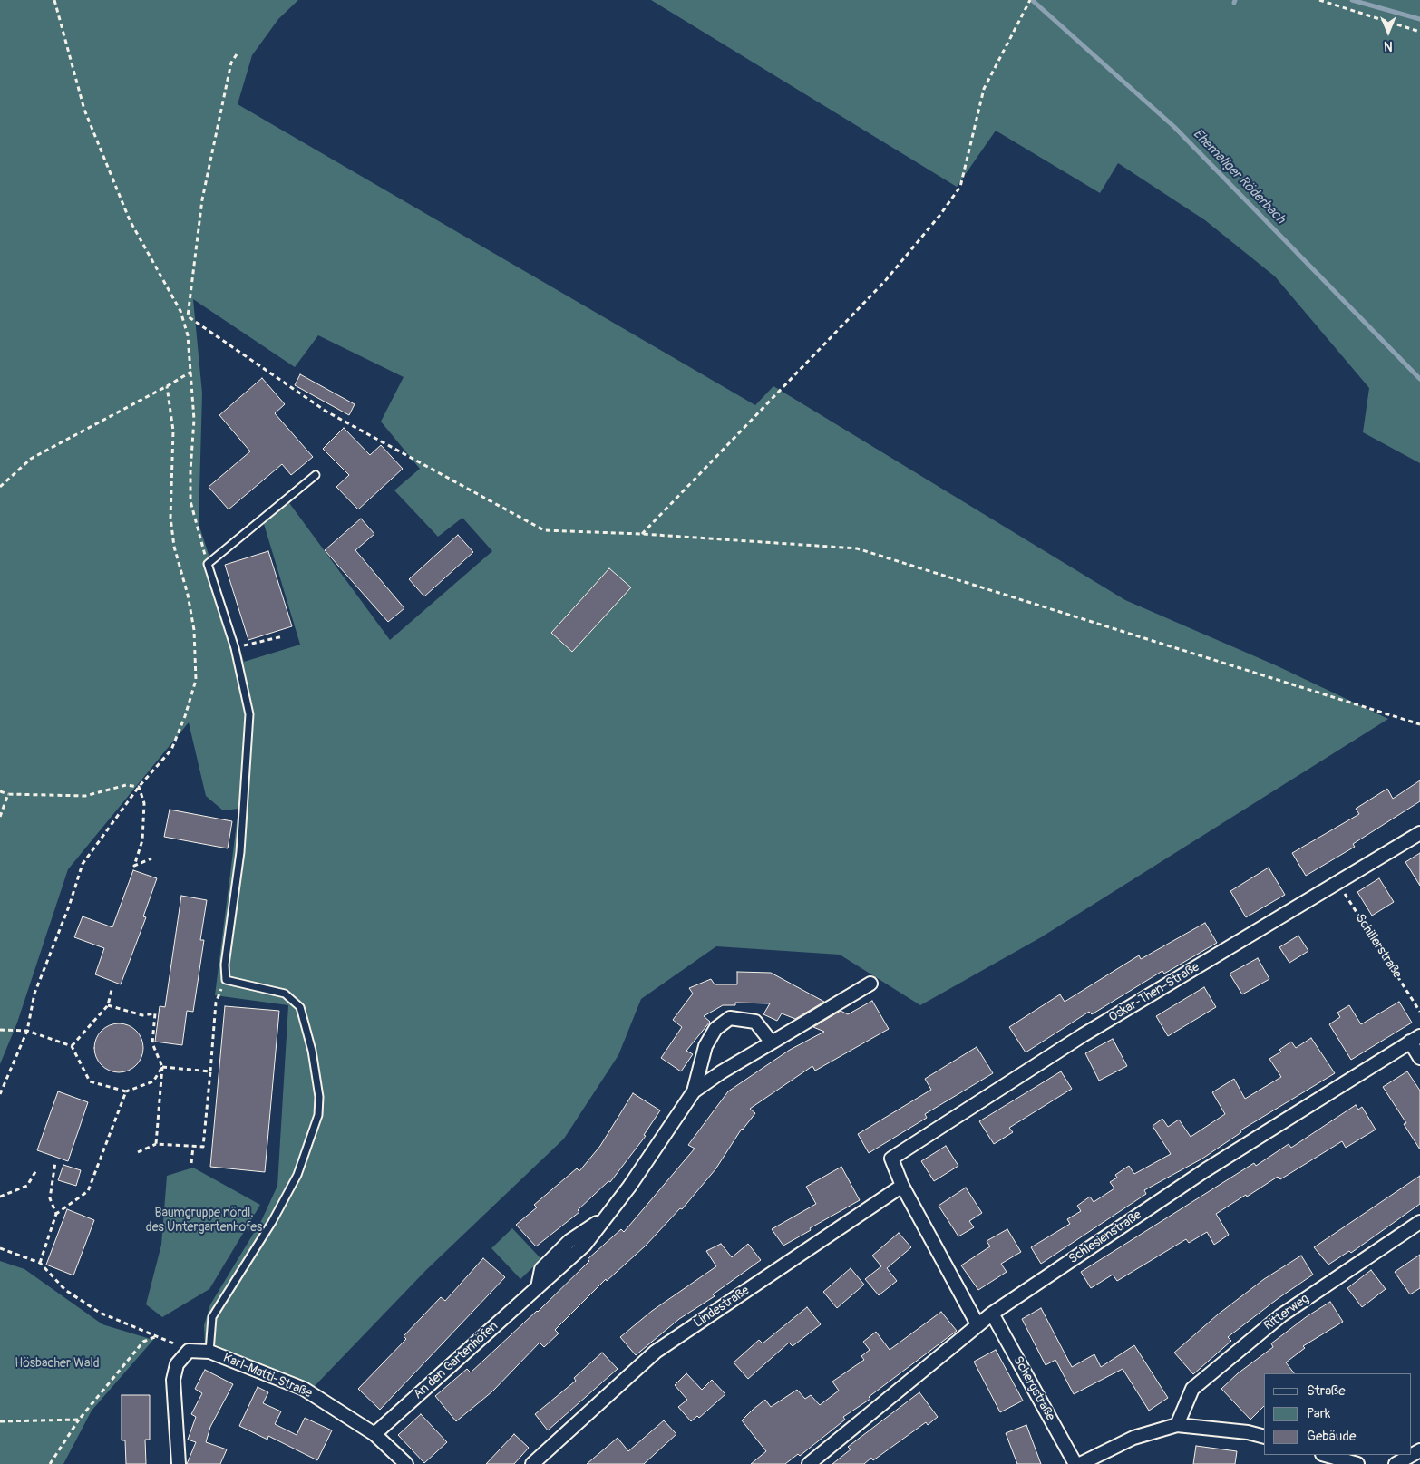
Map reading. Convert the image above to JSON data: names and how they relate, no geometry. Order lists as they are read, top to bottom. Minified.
{"streets":{"street":["Oskar-Then-Straße","Schlesienstraße","Lindestraße","Ritterweg","An den Gartenhöfen","Karl-Matti-Straße","Schergstraße"],"path":["Schillerstraße"]},"crossings":[["Schillerstraße","Oskar-Then-Straße"],["Oskar-Then-Straße","Lindestraße"],["Schlesienstraße","Schergstraße"],["An den Gartenhöfen","Karl-Matti-Straße"]],"water":["Ehemaliger Röderbach"],"parks":["Baumgruppe nördl. des Untergartenhofes","Hösbacher Wald"],"legend":["Straße","Park","Gebäude"],"north":"bottom"}
